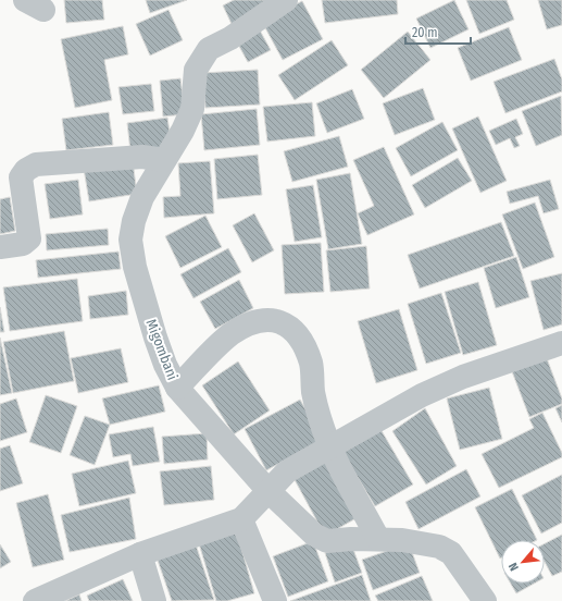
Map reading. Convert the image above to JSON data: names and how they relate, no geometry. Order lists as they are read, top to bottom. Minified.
{"streets":{"street":["Migombani"]},"scale_bar":"20 m","north":"bottom left"}
